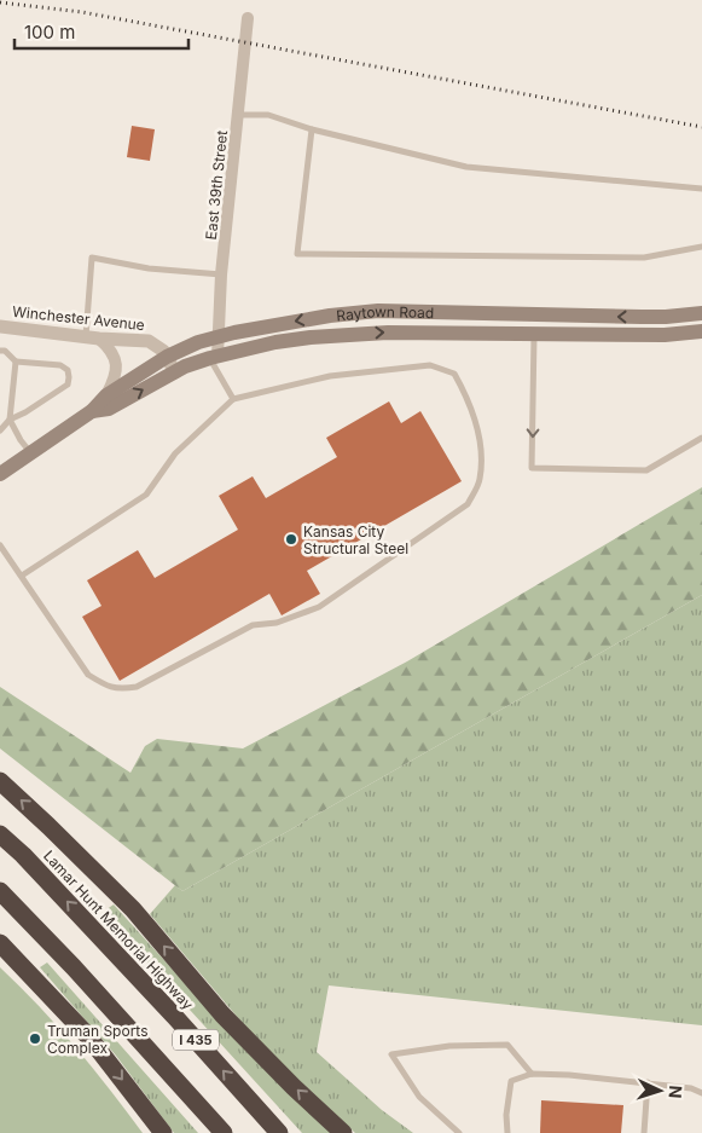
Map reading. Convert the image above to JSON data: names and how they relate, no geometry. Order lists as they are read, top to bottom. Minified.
{"streets":{"highway":["Lamar Hunt Memorial Highway","I 435"],"main road":["Raytown Road"],"street":["East 39th Street","Winchester Avenue"]},"crossings":[["East 39th Street","Raytown Road"],["Raytown Road","Winchester Avenue"]],"places":["Kansas City Structural Steel","Truman Sports Complex"],"scale_bar":"100 m","north":"right"}
